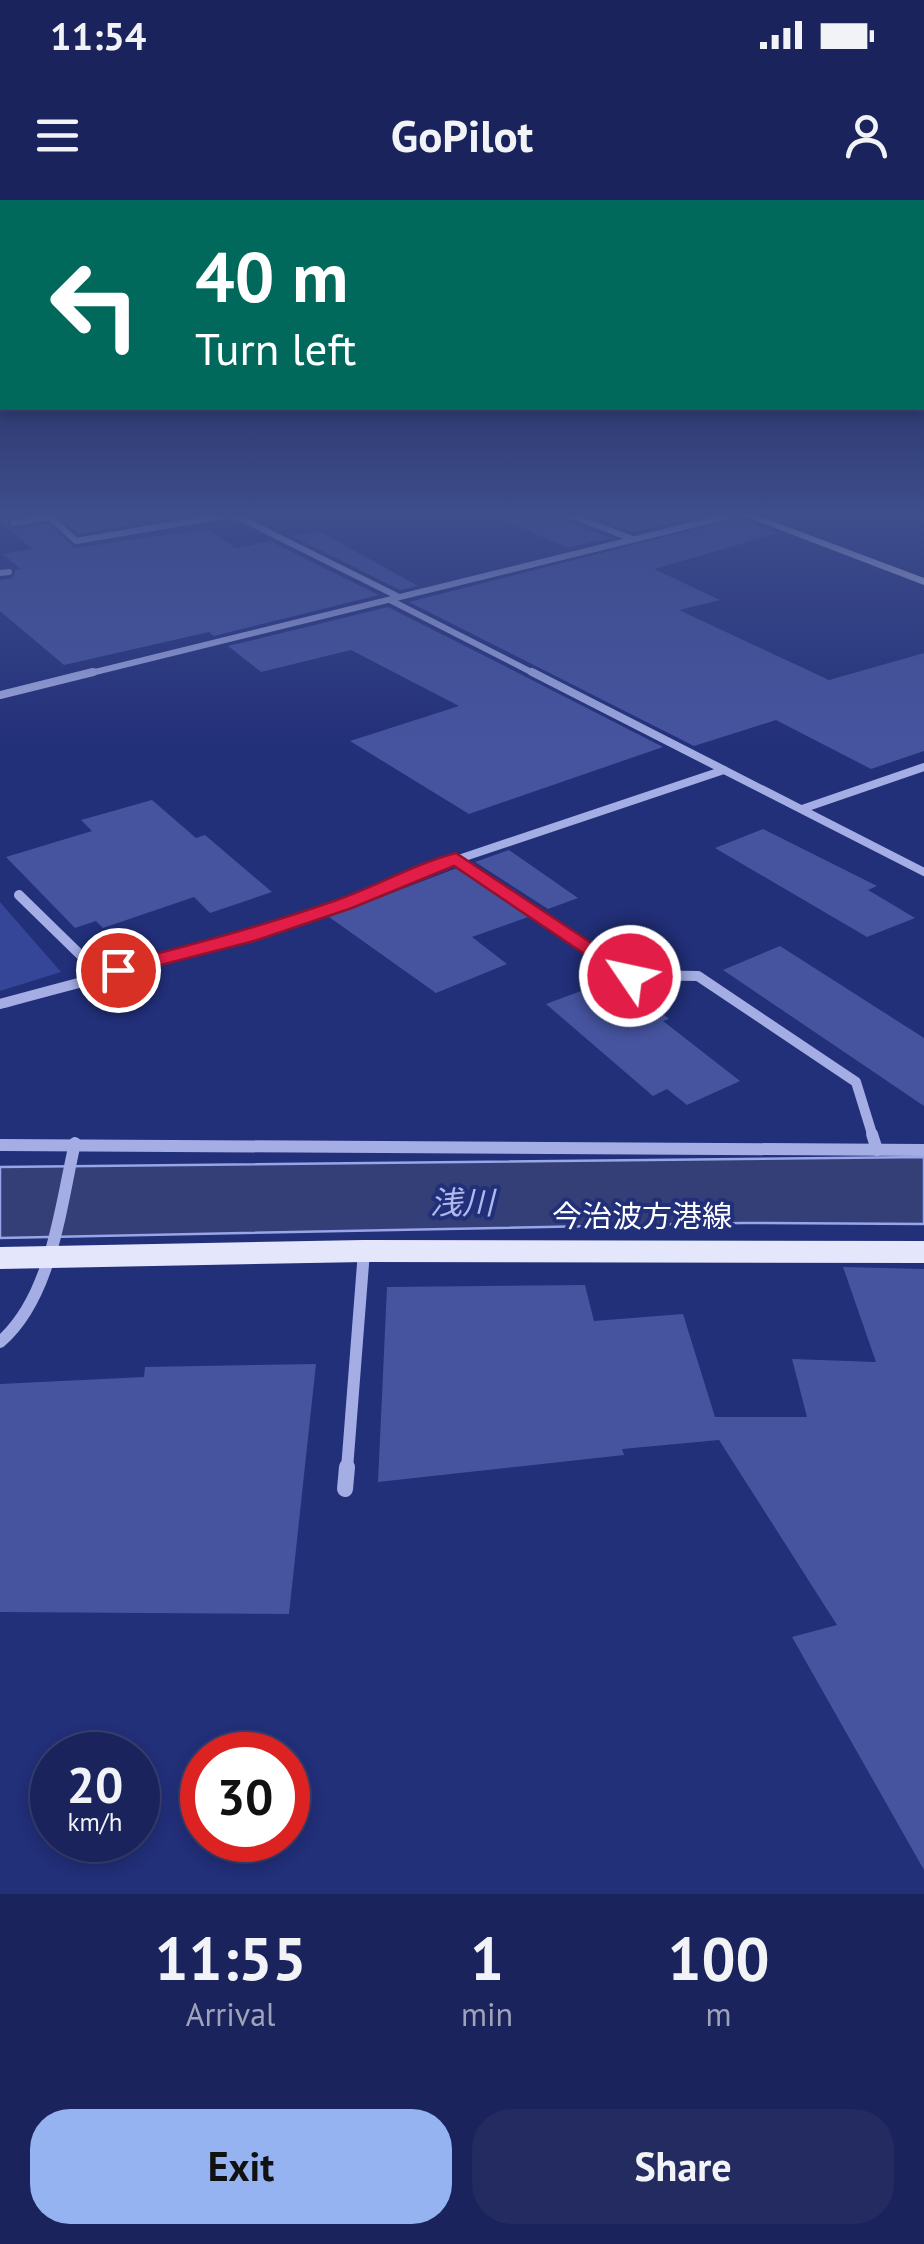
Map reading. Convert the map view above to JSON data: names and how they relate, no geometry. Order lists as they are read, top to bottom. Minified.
{"streets":{"main road":["今治波方港線"]},"water":["浅川"],"page":{"status":"11:54","header":"GoPilot","turn":["40 m","Turn left"],"speed":"20 km/h","limit":"30","eta":["11:55","Arrival","1","min","100","m"],"buttons":["Exit","Share"]}}
